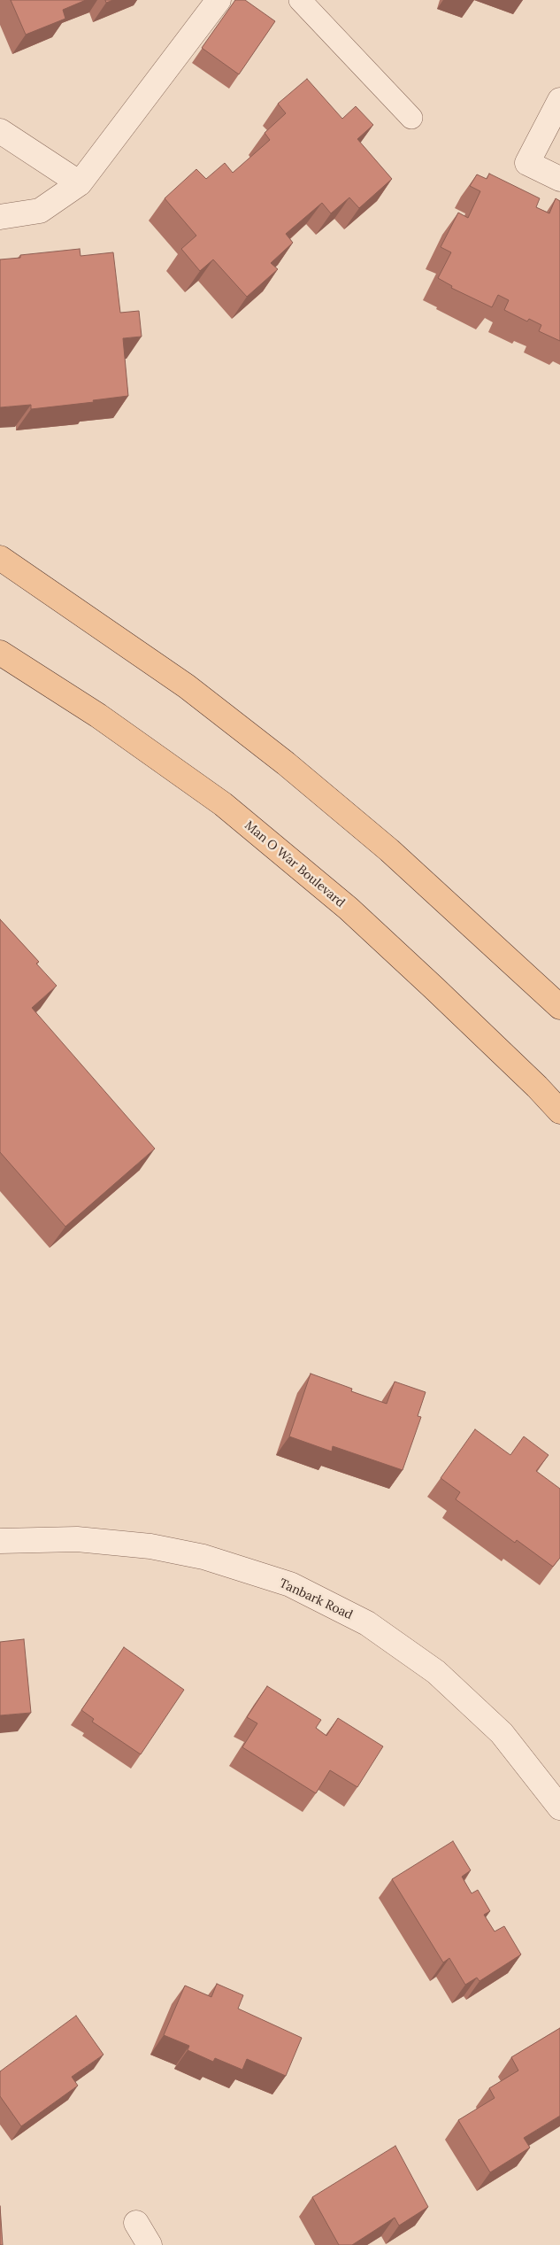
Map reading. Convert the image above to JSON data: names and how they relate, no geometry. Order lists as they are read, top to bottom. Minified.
{"streets":{"main road":["Man O War Boulevard"],"street":["Tanbark Road"]}}
